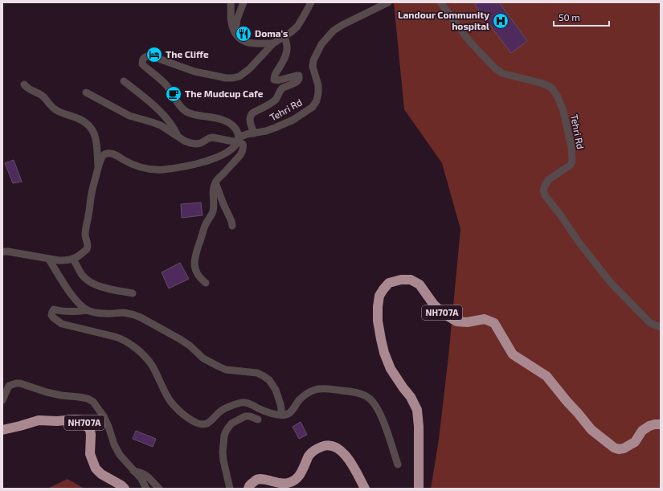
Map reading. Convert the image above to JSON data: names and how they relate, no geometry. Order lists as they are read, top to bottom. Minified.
{"streets":{"highway":["NH707A"],"street":["Tehri Rd"]},"places":{"hospital":["Landour Community hospital"],"restaurant":["Doma's"],"hotel":["The Cliffe"],"cafe":["The Mudcup Cafe"]},"scale_bar":"50 m"}
